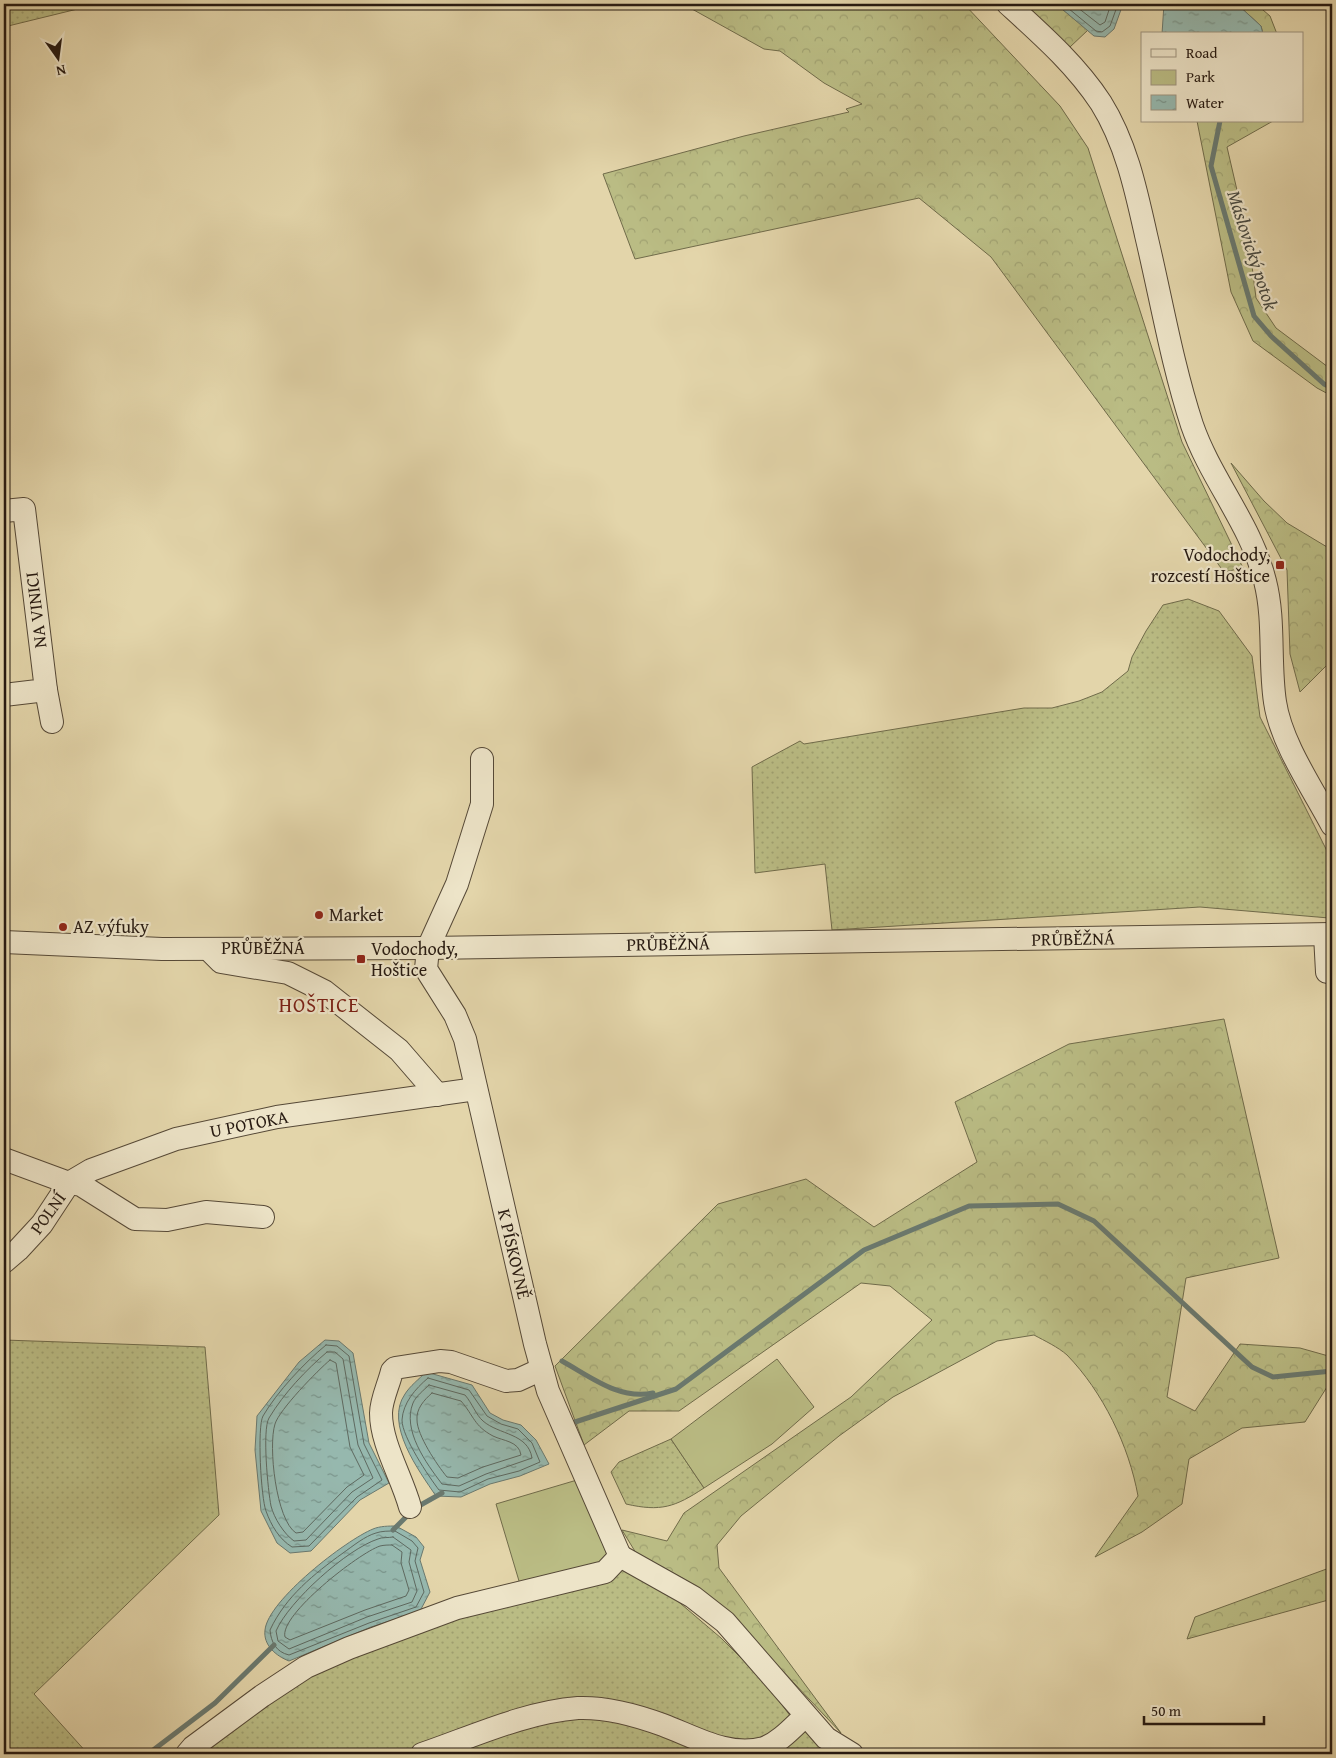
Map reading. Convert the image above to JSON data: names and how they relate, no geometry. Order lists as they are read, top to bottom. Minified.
{"streets":{"street":["NA VINICI","PRŮBĚŽNÁ","U POTOKA","POLNÍ","K PÍSKOVNĚ"]},"crossings":[["PRŮBĚŽNÁ","K PÍSKOVNĚ"],["U POTOKA","POLNÍ"],["U POTOKA","K PÍSKOVNĚ"]],"districts":["HOŠTICE"],"water":["Máslovický potok"],"places":{"transit":["Vodochody, rozcestí Hoštice","Vodochody, Hoštice"],"other":["Market","AZ výfuky"]},"legend":["Road","Park","Water"],"scale_bar":"50 m","north":"bottom"}
